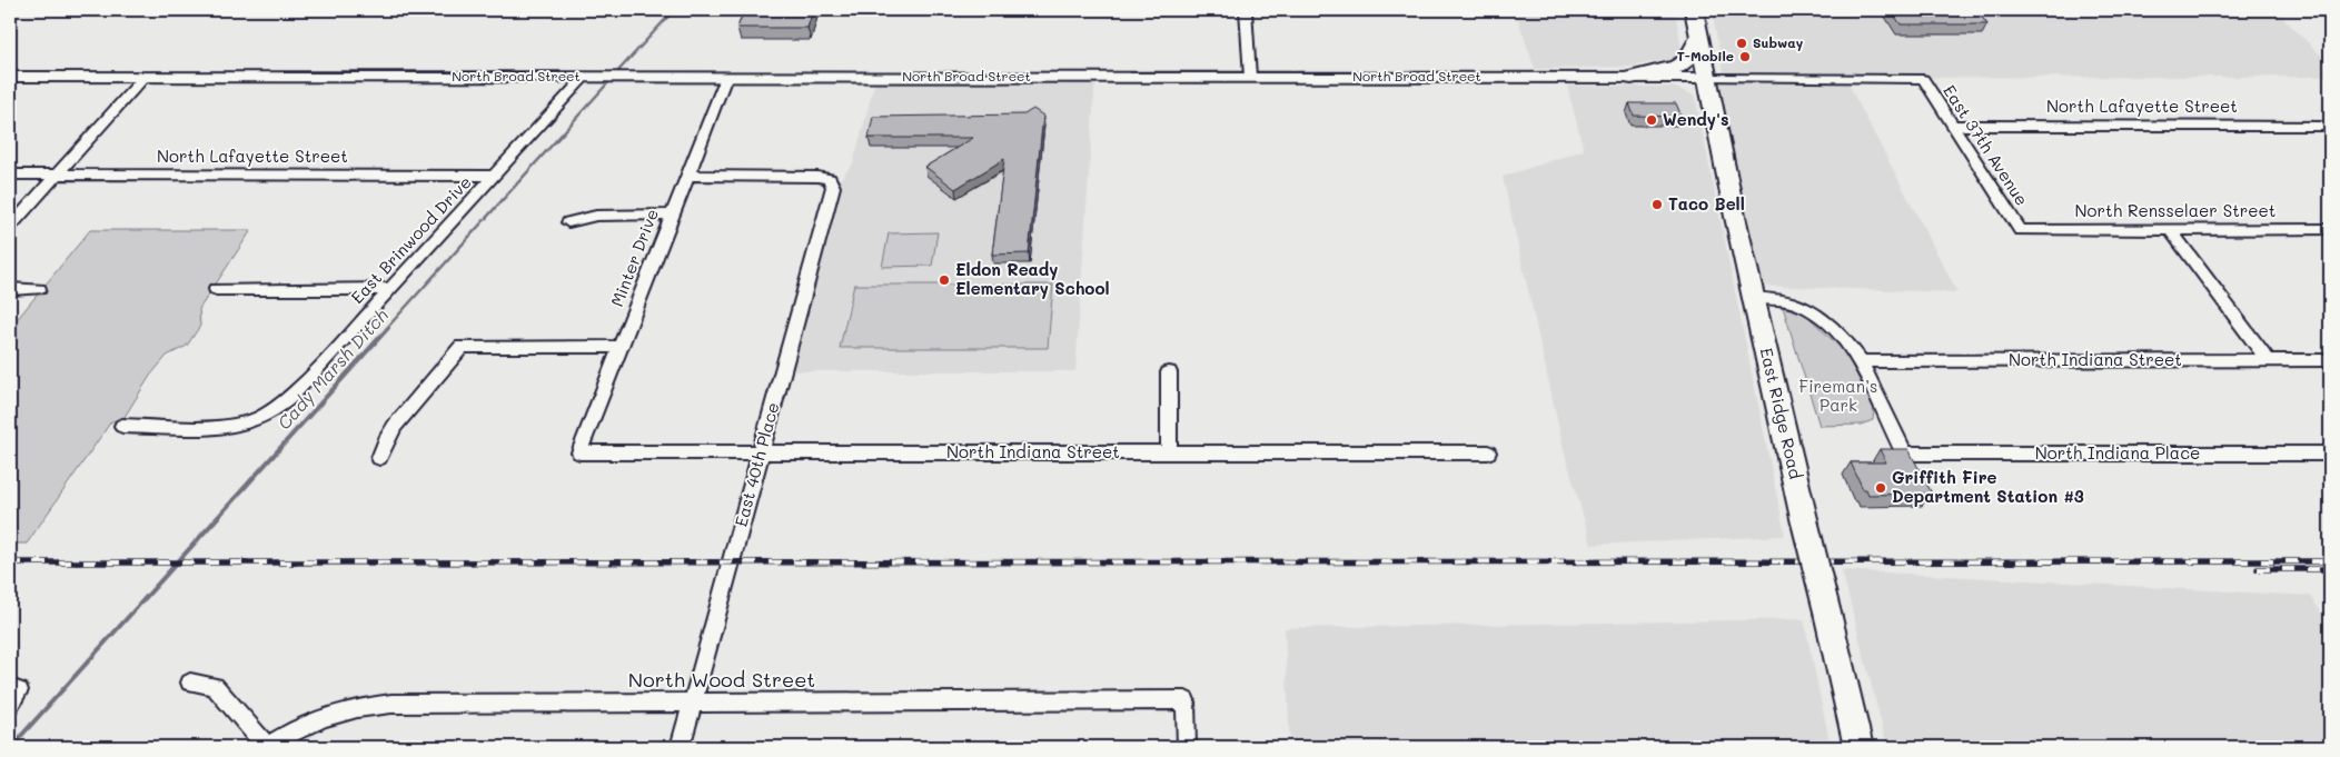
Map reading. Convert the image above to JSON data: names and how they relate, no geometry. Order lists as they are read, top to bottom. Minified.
{"streets":{"main road":["East Ridge Road"],"street":["North Broad Street","North Lafayette Street","East 37th Avenue","North Rensselaer Street","East Brinwood Drive","Minter Drive","North Indiana Street","North Indiana Place","East 40th Place","North Wood Street"]},"crossings":[["North Broad Street","East 37th Avenue"],["North Broad Street","East Brinwood Drive"],["North Broad Street","Minter Drive"],["North Broad Street","East Ridge Road"],["North Lafayette Street","East 37th Avenue"],["North Lafayette Street","East Brinwood Drive"],["East 37th Avenue","North Rensselaer Street"],["Minter Drive","North Indiana Street"],["Minter Drive","East 40th Place"],["North Indiana Street","North Indiana Place"],["North Indiana Street","East 40th Place"],["East 40th Place","North Wood Street"]],"water":["Cady Marsh Ditch"],"parks":["Fireman’s Park"],"places":["Subway","T-Mobile","Wendy's","Taco Bell","Eldon Ready Elementary School","Griffith Fire Department Station #3"]}
